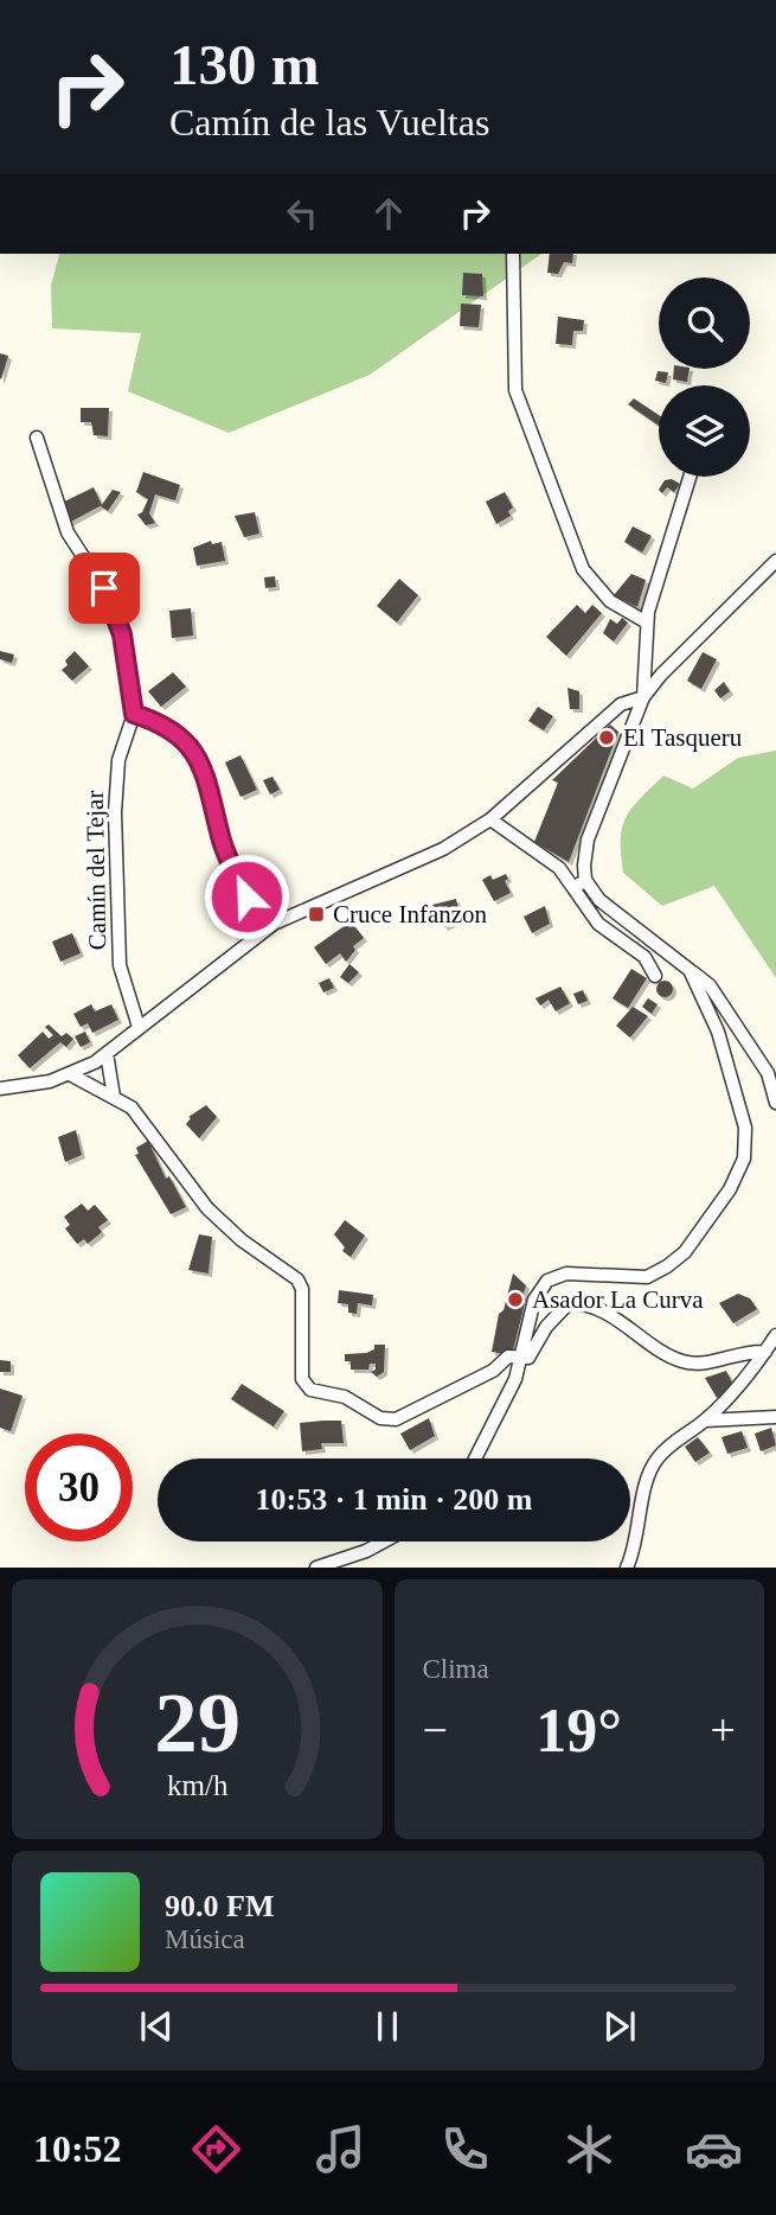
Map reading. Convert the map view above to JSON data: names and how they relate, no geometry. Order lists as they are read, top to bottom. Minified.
{"streets":{"street":["Camín del Tejar"]},"places":{"other":["El Tasqueru","Asador La Curva"],"transit":["Cruce Infanzon"]},"page":{"turn":["130 m","Camín de las Vueltas"],"limit":"30","trip":"10:53 · 1 min · 200 m","tile":"Clima","heat":["−","19°","+"],"song":["90.0 FM","Música"],"tabs":"10:52","gauge":["29","km/h"]}}
